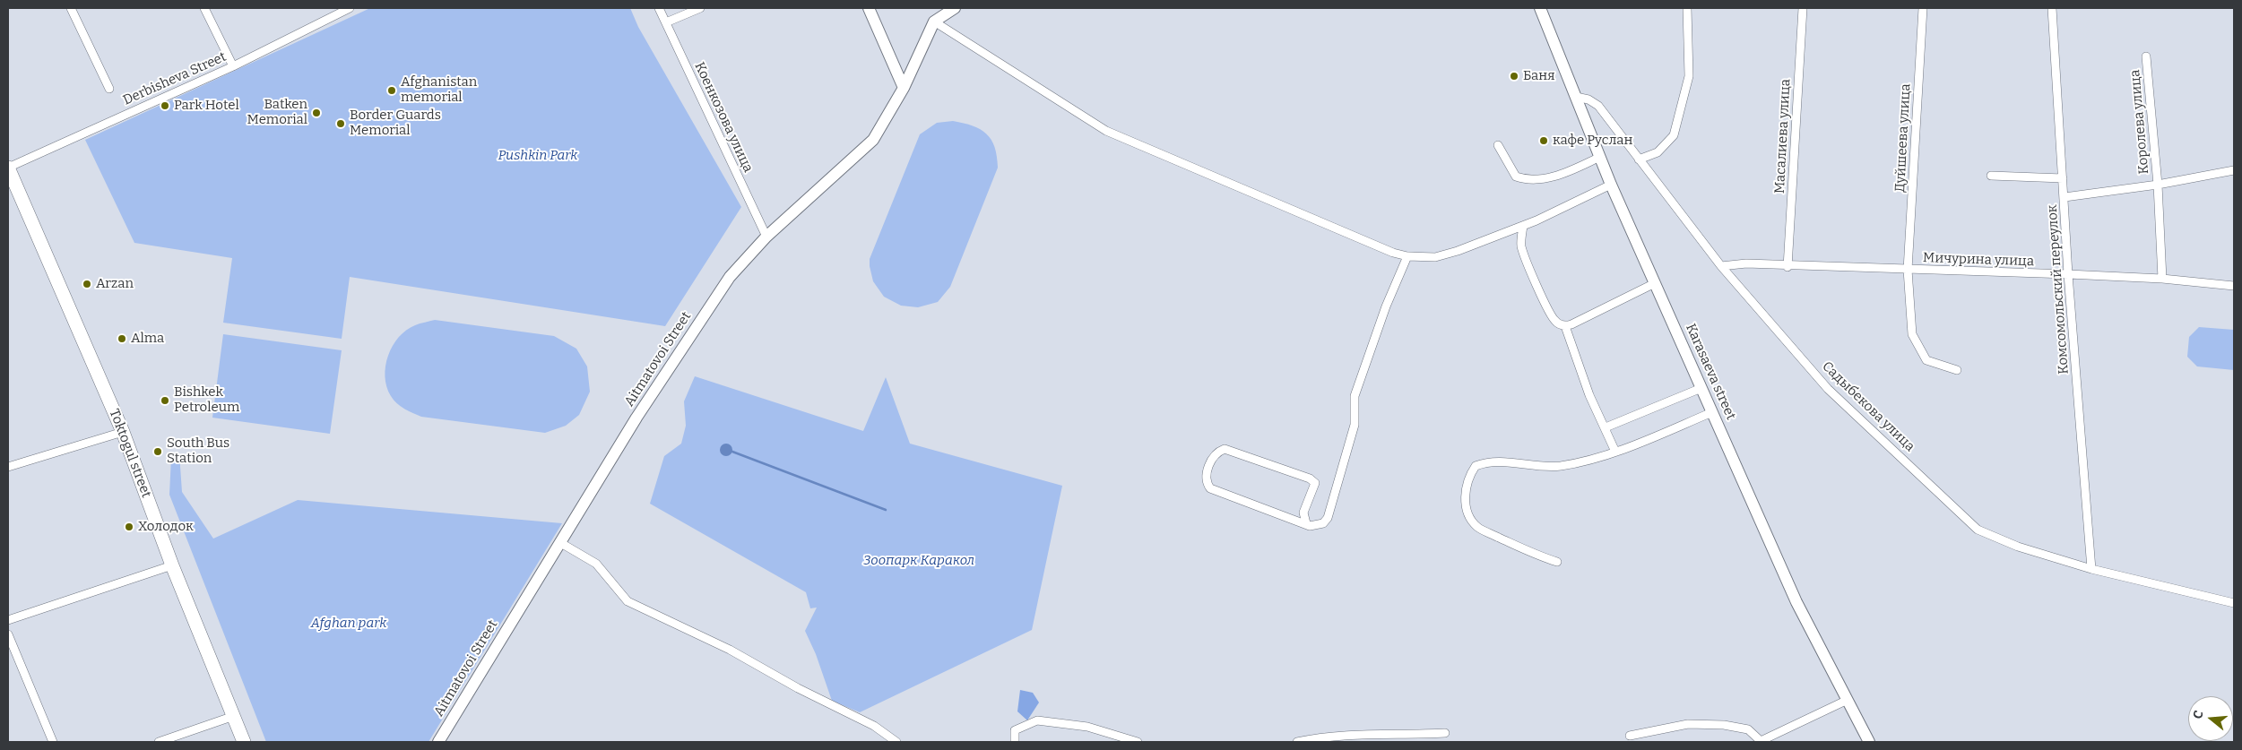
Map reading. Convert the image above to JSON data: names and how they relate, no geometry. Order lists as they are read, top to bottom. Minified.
{"streets":{"highway":["Toktogul street"],"main road":["Aitmatovoi Street","Karasaeva street"],"street":["Derbisheva Street","Коенкозова улица","Королева улица","Масалиева улица","Дуйшеева улица","Мичурина улица","Комсомольский переулок","Садыбекова улица"]},"crossings":[["Derbisheva Street","Toktogul street"],["Коенкозова улица","Aitmatovoi Street"],["Королева улица","Мичурина улица"],["Королева улица","Комсомольский переулок"],["Масалиева улица","Мичурина улица"],["Дуйшеева улица","Мичурина улица"],["Мичурина улица","Комсомольский переулок"],["Мичурина улица","Садыбекова улица"],["Комсомольский переулок","Садыбекова улица"],["Karasaeva street","Садыбекова улица"]],"parks":["Pushkin Park","Зоопарк Каракол","Afghan park"],"places":["Баня","Afghanistan memorial","Park Hotel","Batken Memorial","Border Guards Memorial","кафе Руслан","Arzan","Alma","Bishkek Petroleum","South Bus Station","Холодок"],"north":"left"}
